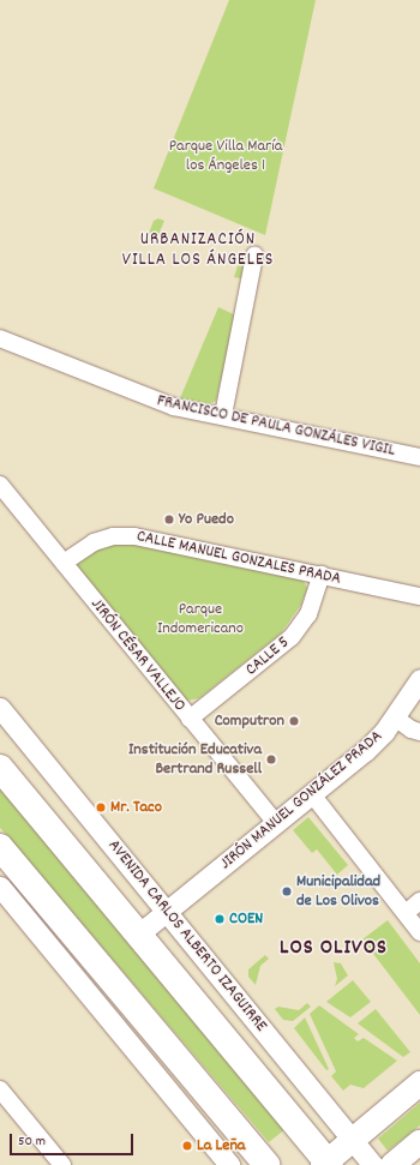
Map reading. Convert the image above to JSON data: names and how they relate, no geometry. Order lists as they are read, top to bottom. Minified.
{"streets":{"main road":["AVENIDA CARLOS ALBERTO IZAGUIRRE"],"street":["FRANCISCO DE PAULA GONZÁLES VIGIL","CALLE MANUEL GONZALES PRADA","JIRÓN CÉSAR VALLEJO","CALLE 5","JIRÓN MANUEL GONZÁLEZ PRADA"]},"crossings":[["CALLE MANUEL GONZALES PRADA","JIRÓN CÉSAR VALLEJO"],["CALLE MANUEL GONZALES PRADA","CALLE 5"],["JIRÓN CÉSAR VALLEJO","CALLE 5"],["JIRÓN CÉSAR VALLEJO","JIRÓN MANUEL GONZÁLEZ PRADA"],["JIRÓN MANUEL GONZÁLEZ PRADA","AVENIDA CARLOS ALBERTO IZAGUIRRE"]],"districts":["URBANIZACIÓN VILLA LOS ÁNGELES","LOS OLIVOS"],"parks":["Parque Villa María los Ángeles 1","Parque Indomericano"],"places":["Yo Puedo","Computron","Institución Educativa Bertrand Russell","Mr. Taco","Municipalidad de Los Olivos","COEN","La Leña"],"scale_bar":"50 m"}
